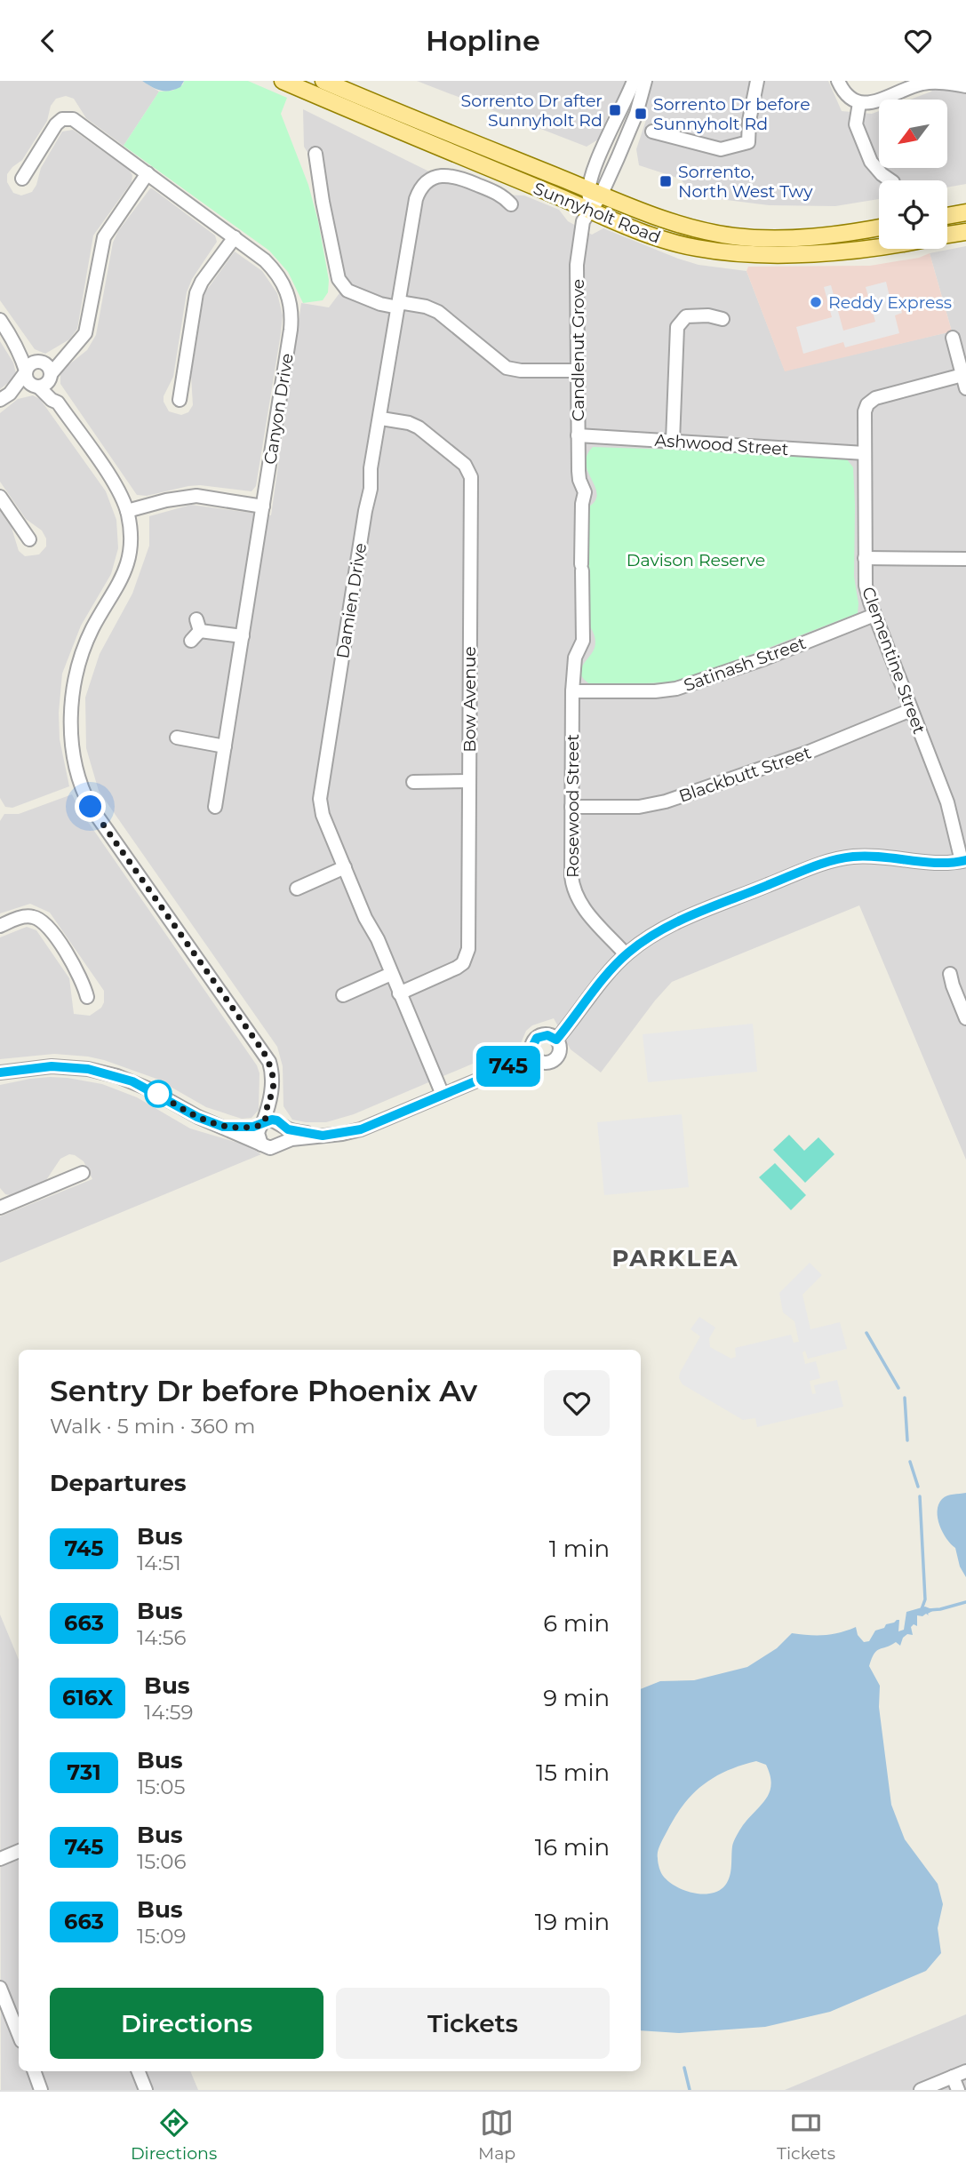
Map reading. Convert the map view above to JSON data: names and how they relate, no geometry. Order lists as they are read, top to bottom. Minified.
{"streets":{"main road":["Sunnyholt Road"],"street":["Candlenut Grove","Canyon Drive","Ashwood Street","Damien Drive","Clementine Street","Satinash Street","Bow Avenue","Blackbutt Street","Rosewood Street"]},"crossings":[["Sunnyholt Road","Candlenut Grove"],["Candlenut Grove","Ashwood Street"],["Candlenut Grove","Rosewood Street"],["Ashwood Street","Clementine Street"],["Damien Drive","Bow Avenue"],["Clementine Street","Satinash Street"],["Clementine Street","Blackbutt Street"],["Satinash Street","Rosewood Street"],["Blackbutt Street","Rosewood Street"]],"districts":["PARKLEA"],"parks":["Davison Reserve"],"places":{"transit":["Sorrento Dr after Sunnyholt Rd","Sorrento Dr before Sunnyholt Rd","Sorrento, North West Twy"],"other":["Reddy Express"]},"lines":["bus line 745"],"north":"bottom left","page":{"header":"Hopline","on_map":"745","heading":[["Sentry Dr before Phoenix Av","Walk · 5 min · 360 m"],"Departures"],"list":[{"mark":"745","name":"Bus","note":"14:51","value":"1 min"},{"mark":"663","name":"Bus","note":"14:56","value":"6 min"},{"mark":"616X","name":"Bus","note":"14:59","value":"9 min"},{"mark":"731","name":"Bus","note":"15:05","value":"15 min"},{"mark":"745","name":"Bus","note":"15:06","value":"16 min"},{"mark":"663","name":"Bus","note":"15:09","value":"19 min"}],"buttons":["Directions","Tickets"],"tabs":["Directions","Map","Tickets"]}}
